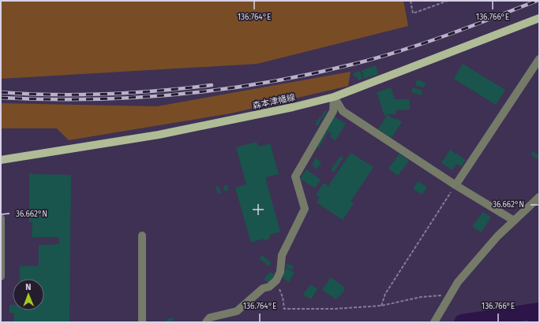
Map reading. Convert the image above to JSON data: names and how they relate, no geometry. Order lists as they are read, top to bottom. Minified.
{"streets":{"main road":["森本津幡線"]},"north":"top","coordinates":["136.764°E","136.766°E","36.662°N"]}
